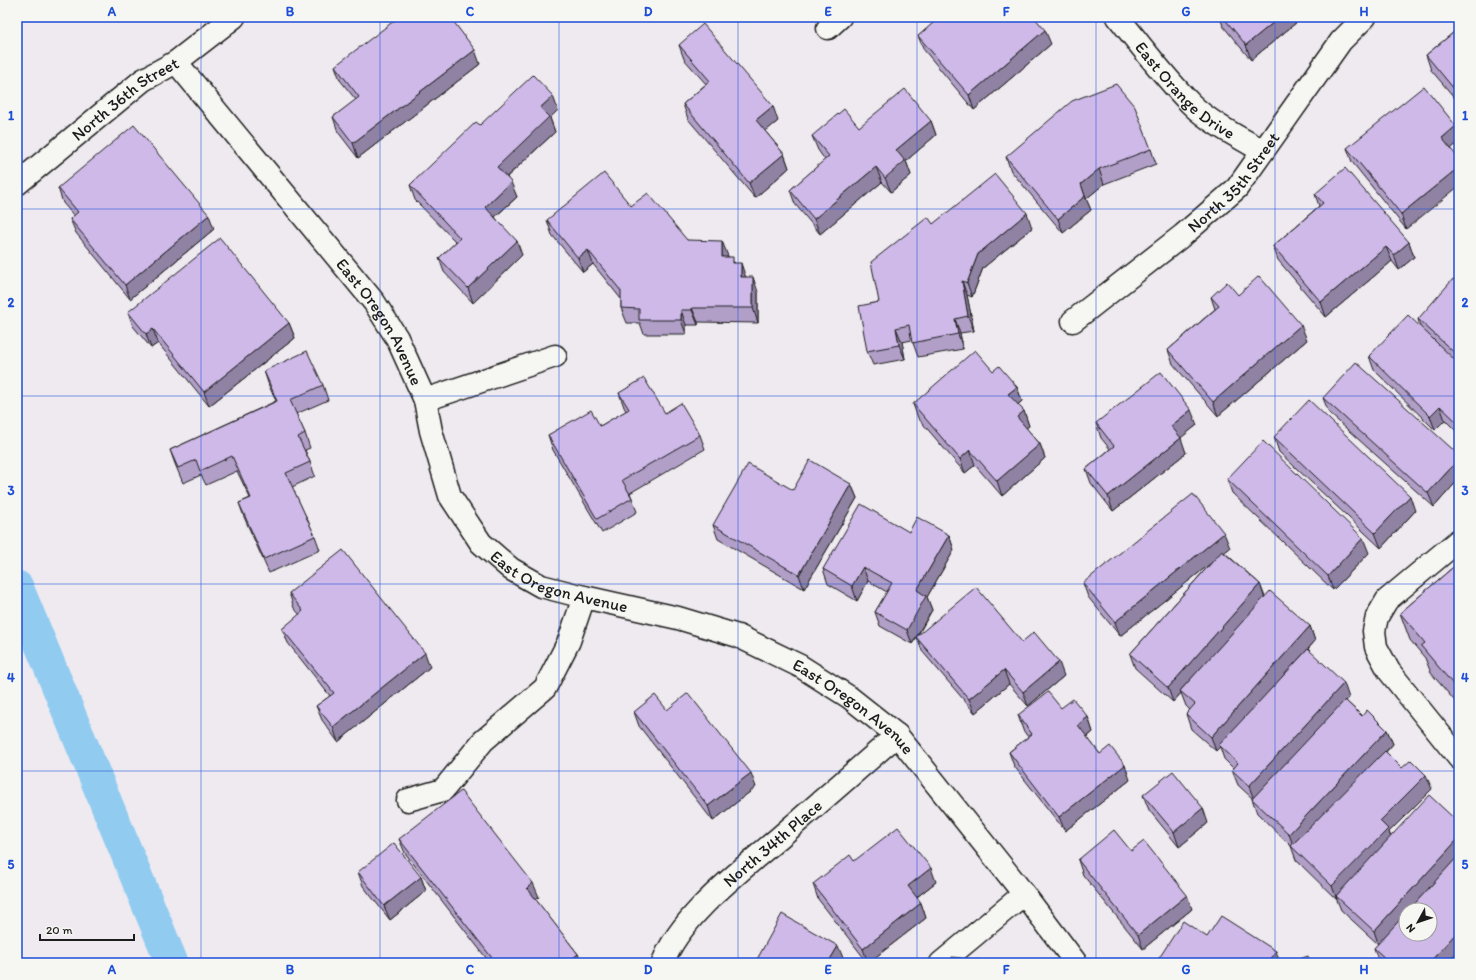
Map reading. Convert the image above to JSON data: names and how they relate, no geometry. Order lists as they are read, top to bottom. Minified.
{"streets":{"street":["East Orange Drive","North 36th Street","North 35th Street","East Oregon Avenue","North 34th Place"]},"crossings":[["East Orange Drive","North 35th Street"],["North 36th Street","East Oregon Avenue"],["East Oregon Avenue","North 34th Place"]],"scale_bar":"20 m","north":"bottom left","grid":{"columns":["A","B","C","D","E","F","G","H"],"rows":["1","2","3","4","5"]}}
